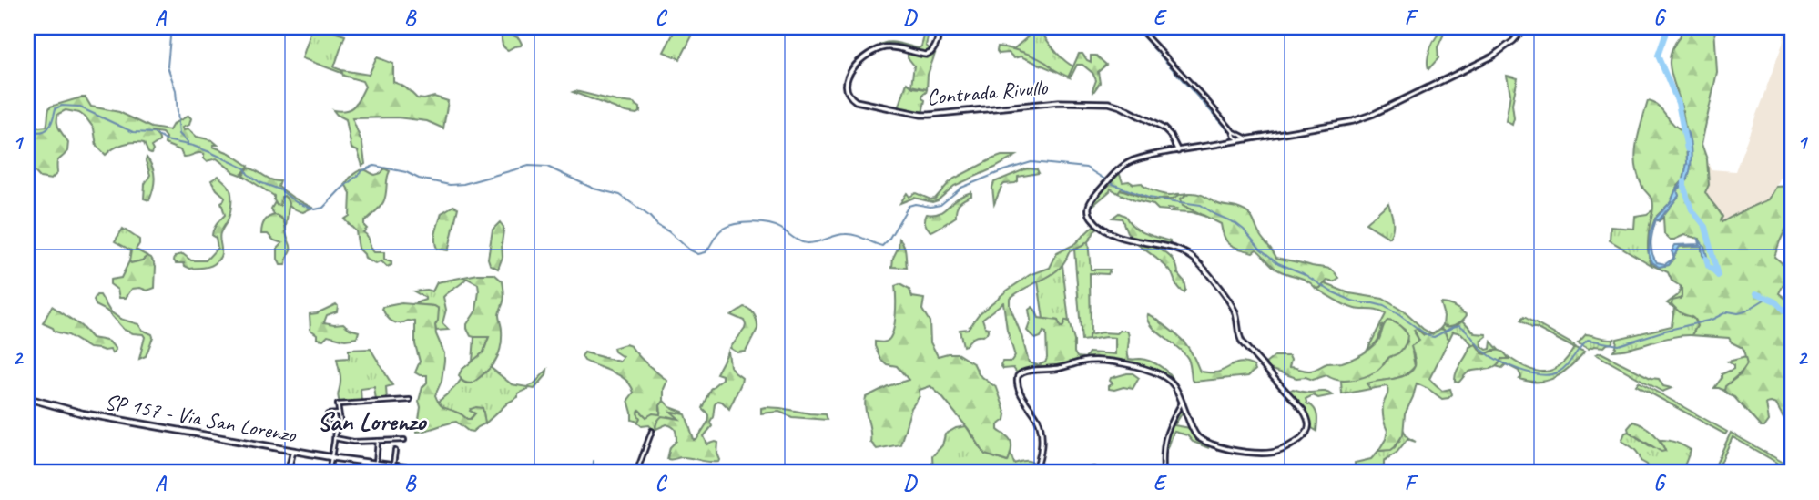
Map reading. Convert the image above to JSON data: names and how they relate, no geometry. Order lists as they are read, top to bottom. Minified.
{"streets":{"main road":["SP 157 - Via San Lorenzo"],"street":["Contrada Rivullo"]},"districts":["San Lorenzo"],"grid":{"columns":["A","B","C","D","E","F","G"],"rows":["1","2"]}}
